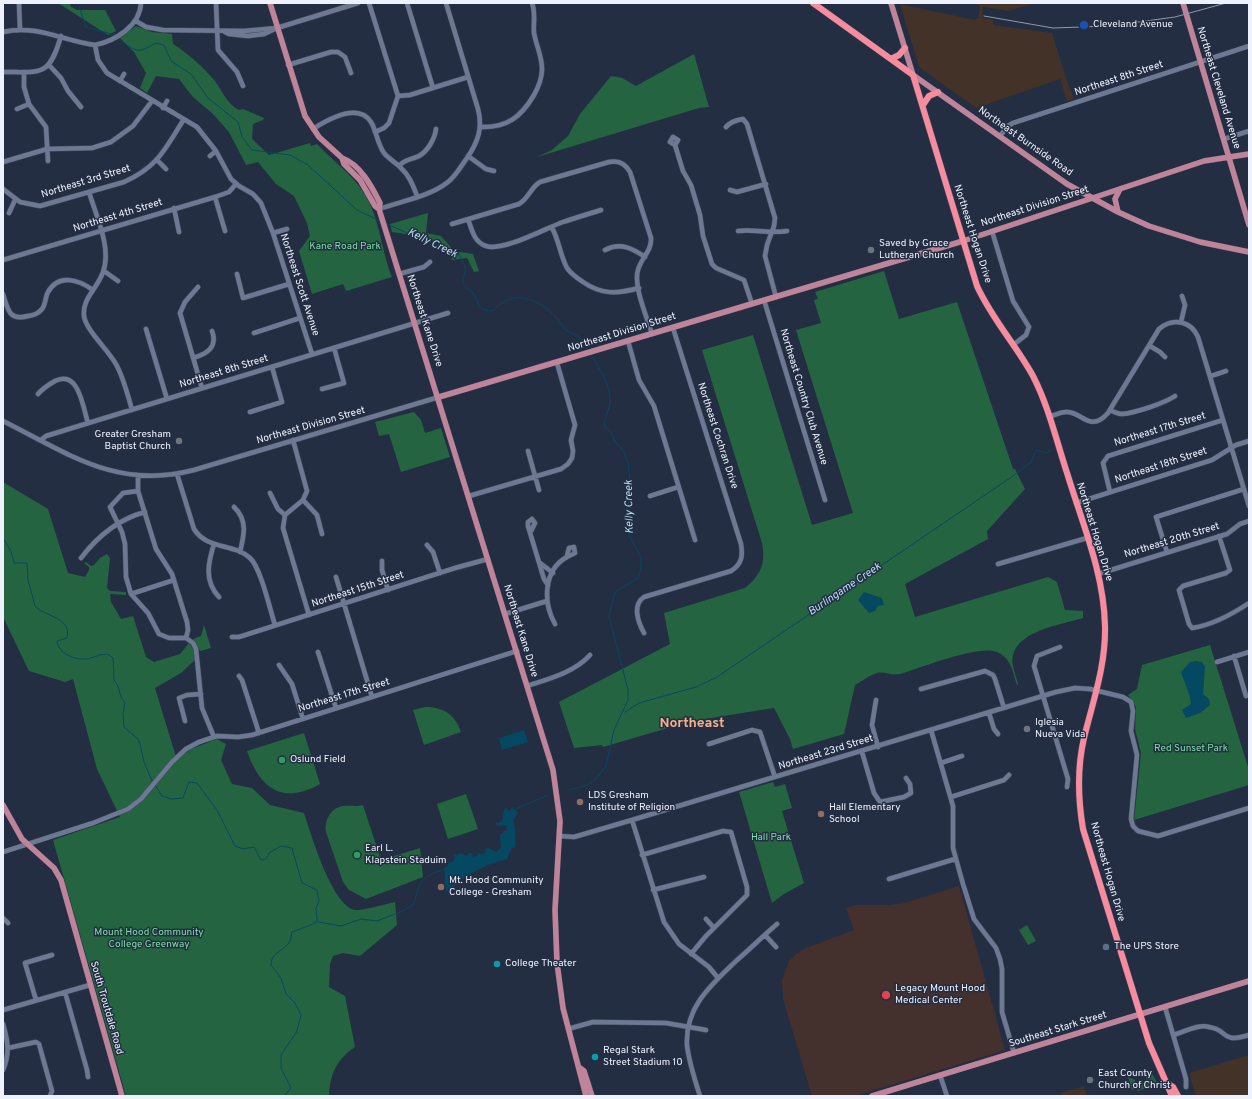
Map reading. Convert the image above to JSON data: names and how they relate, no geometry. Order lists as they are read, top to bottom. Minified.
{"streets":{"highway":["Northeast Burnside Road","Northeast Hogan Drive"],"main road":["Northeast Cleveland Avenue","Northeast Division Street","Northeast Kane Drive","South Troutdale Road","Southeast Stark Street"],"street":["Northeast 8th Street","Northeast 3rd Street","Northeast 4th Street","Northeast Scott Avenue","Northeast Country Club Avenue","Northeast 17th Street","Northeast Cochran Drive","Northeast 18th Street","Northeast 20th Street","Northeast 15th Street","Northeast 23rd Street"]},"crossings":[["Northeast 8th Street","Northeast Cleveland Avenue"],["Northeast 8th Street","Northeast Burnside Road"],["Northeast 8th Street","Northeast Division Street"],["Northeast 8th Street","Northeast Scott Avenue"],["Northeast 8th Street","Northeast Kane Drive"],["Northeast Cleveland Avenue","Northeast Division Street"],["Northeast Burnside Road","Northeast Division Street"],["Northeast Burnside Road","Northeast Hogan Drive"],["Northeast Division Street","Northeast Hogan Drive"],["Northeast Division Street","Northeast Kane Drive"],["Northeast Division Street","Northeast Country Club Avenue"],["Northeast Division Street","Northeast Cochran Drive"],["Northeast 4th Street","Northeast Scott Avenue"],["Northeast Hogan Drive","Northeast 18th Street"],["Northeast Hogan Drive","Northeast 20th Street"],["Northeast Hogan Drive","Northeast 23rd Street"],["Northeast Hogan Drive","Southeast Stark Street"],["Northeast Kane Drive","Northeast 17th Street"],["Northeast Kane Drive","Northeast 15th Street"],["Northeast Kane Drive","Northeast 23rd Street"],["Northeast 17th Street","Northeast 18th Street"],["Northeast 17th Street","South Troutdale Road"]],"districts":["Northeast"],"water":["Kelly Creek","Burlingame Creek"],"parks":["Kane Road Park","Red Sunset Park","Hall Park","Mount Hood Community College Greenway"],"places":["Cleveland Avenue","Saved by Grace Lutheran Church","Greater Gresham Baptist Church","Iglesia Nueva Vida","Oslund Field","LDS Gresham Institute of Religion","Hall Elementary School","Earl L. Klapstein Staduim","Mt. Hood Community College - Gresham","The UPS Store","College Theater","Legacy Mount Hood Medical Center","Regal Stark Street Stadium 10","East County Church of Christ"]}
